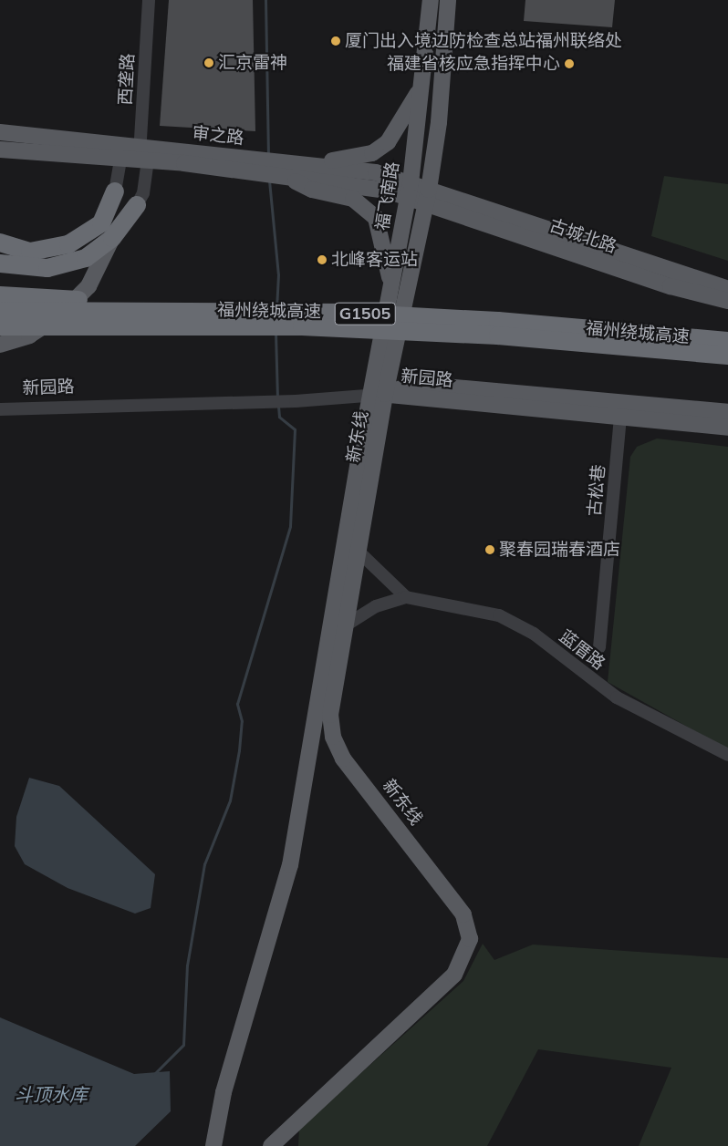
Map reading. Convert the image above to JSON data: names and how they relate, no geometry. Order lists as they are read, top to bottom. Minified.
{"streets":{"highway":["福州绕城高速","G1505"],"main road":["审之路","福飞南路","古城北路","新园路","新东线"],"street":["西垄路","古松巷","蓝厝路"]},"crossings":[["西垄路","审之路"],["审之路","福飞南路"],["审之路","古城北路"],["福飞南路","新园路"],["福飞南路","新东线"],["新园路","新东线"],["新园路","古松巷"]],"water":["斗顶水库"],"places":["厦门出入境边防检查总站福州联络处","汇京雷神","福建省核应急指挥中心","北峰客运站","聚春园瑞春酒店"]}
